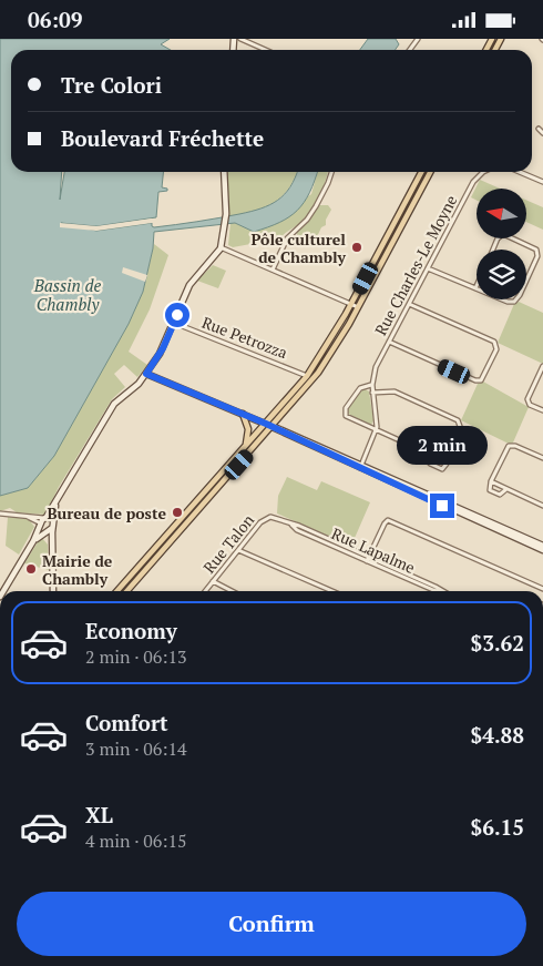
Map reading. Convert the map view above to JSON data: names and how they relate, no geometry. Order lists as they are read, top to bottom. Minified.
{"streets":{"street":["Rue Charles-Le Moyne","Rue Petrozza","Rue Talon","Rue Lapalme"]},"crossings":[["Rue Talon","Rue Lapalme"]],"water":["Bassin de Chambly"],"places":["Pôle culturel de Chambly","Bureau de poste","Mairie de Chambly"],"north":"left","page":{"status":"06:09","banner":["Tre Colori","Boulevard Fréchette"],"bubble":"2 min","list":[{"name":"Economy","note":"2 min · 06:13","value":"$3.62"},{"name":"Comfort","note":"3 min · 06:14","value":"$4.88"},{"name":"XL","note":"4 min · 06:15","value":"$6.15"}],"buttons":"Confirm"}}
